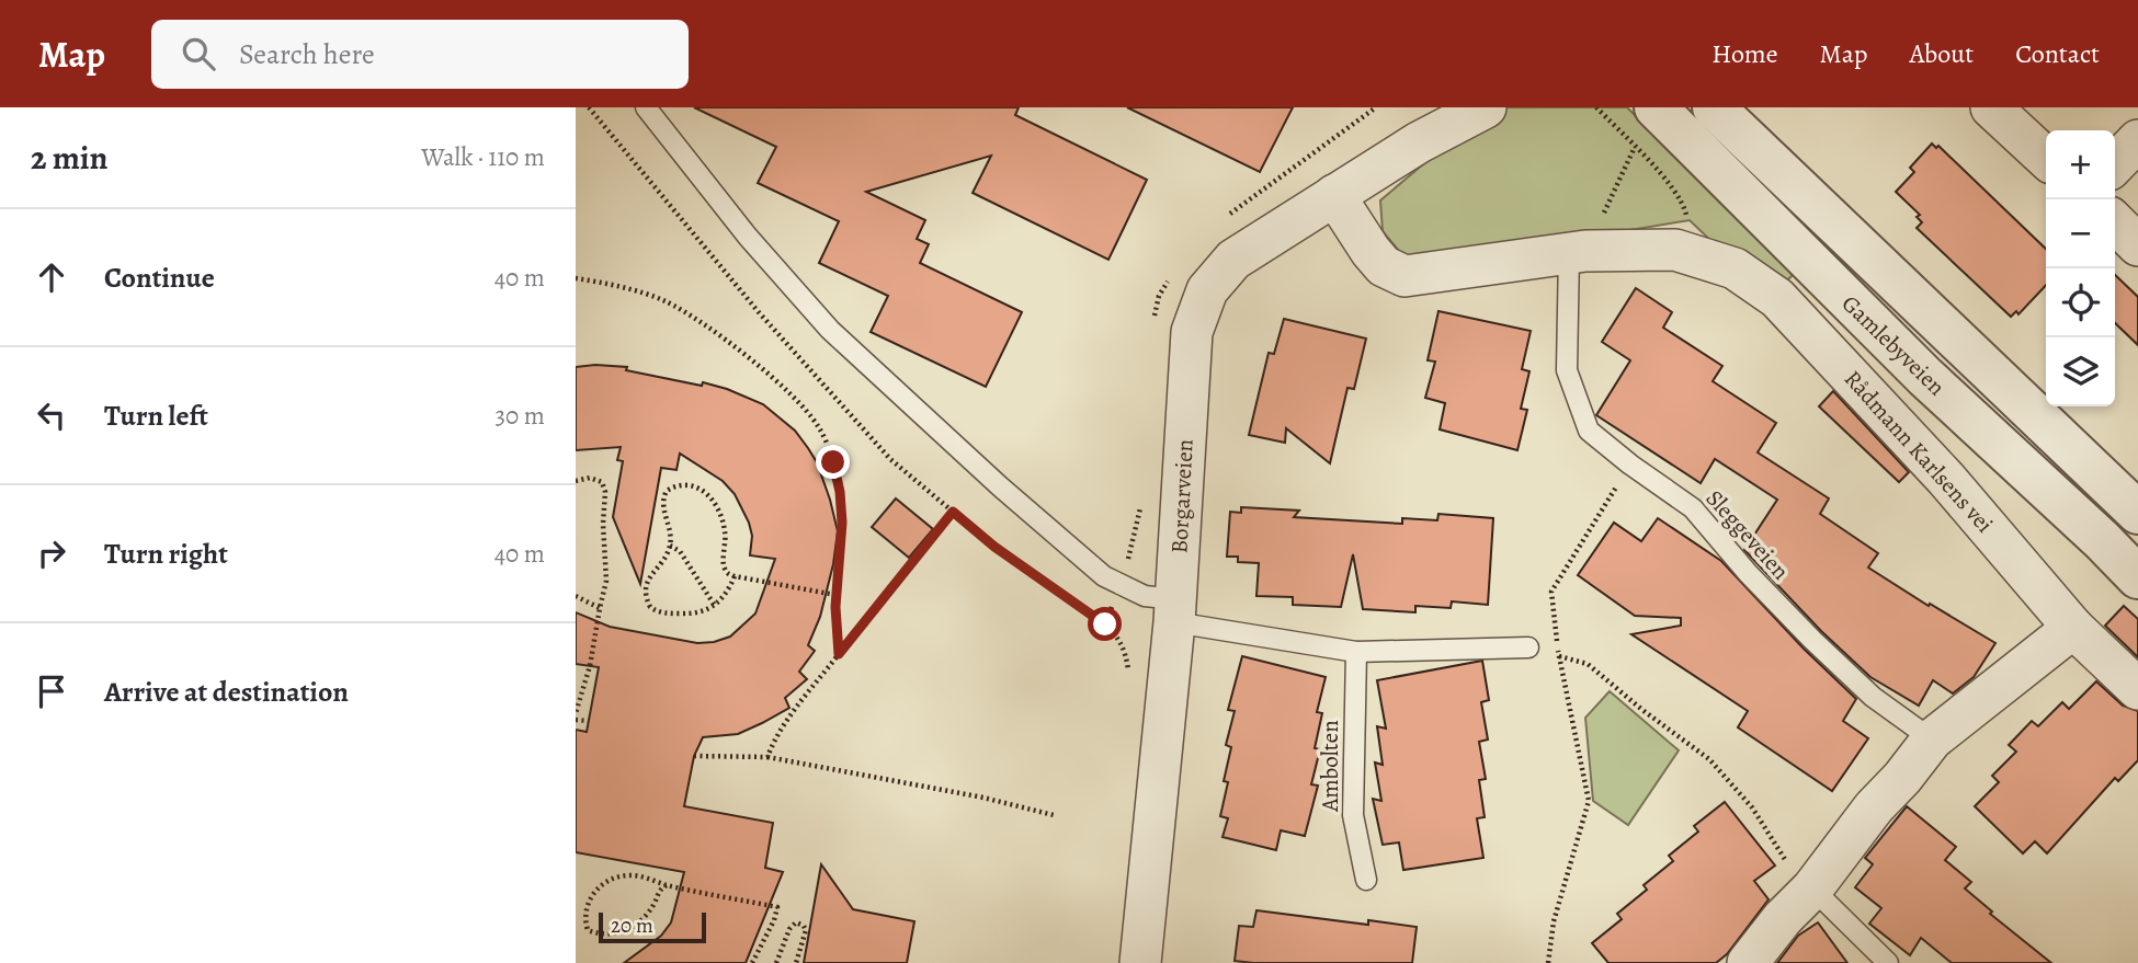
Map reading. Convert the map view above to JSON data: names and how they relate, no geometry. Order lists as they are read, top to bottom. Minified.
{"streets":{"street":["Gamlebyveien","Rådmann Karlsens vei","Borgarveien"],"lane":["Sleggeveien","Ambolten"]},"crossings":[["Rådmann Karlsens vei","Borgarveien"],["Rådmann Karlsens vei","Sleggeveien"]],"scale_bar":"20 m","page":{"header":"Map","search":"Search here","nav":["Home","Map","About","Contact"],"heading":["2 min","Walk · 110 m"],"map_buttons":["+","−"],"list":[["Continue","40 m"],["Turn left","30 m"],["Turn right","40 m"],"Arrive at destination"],"scale":"20 m"}}
